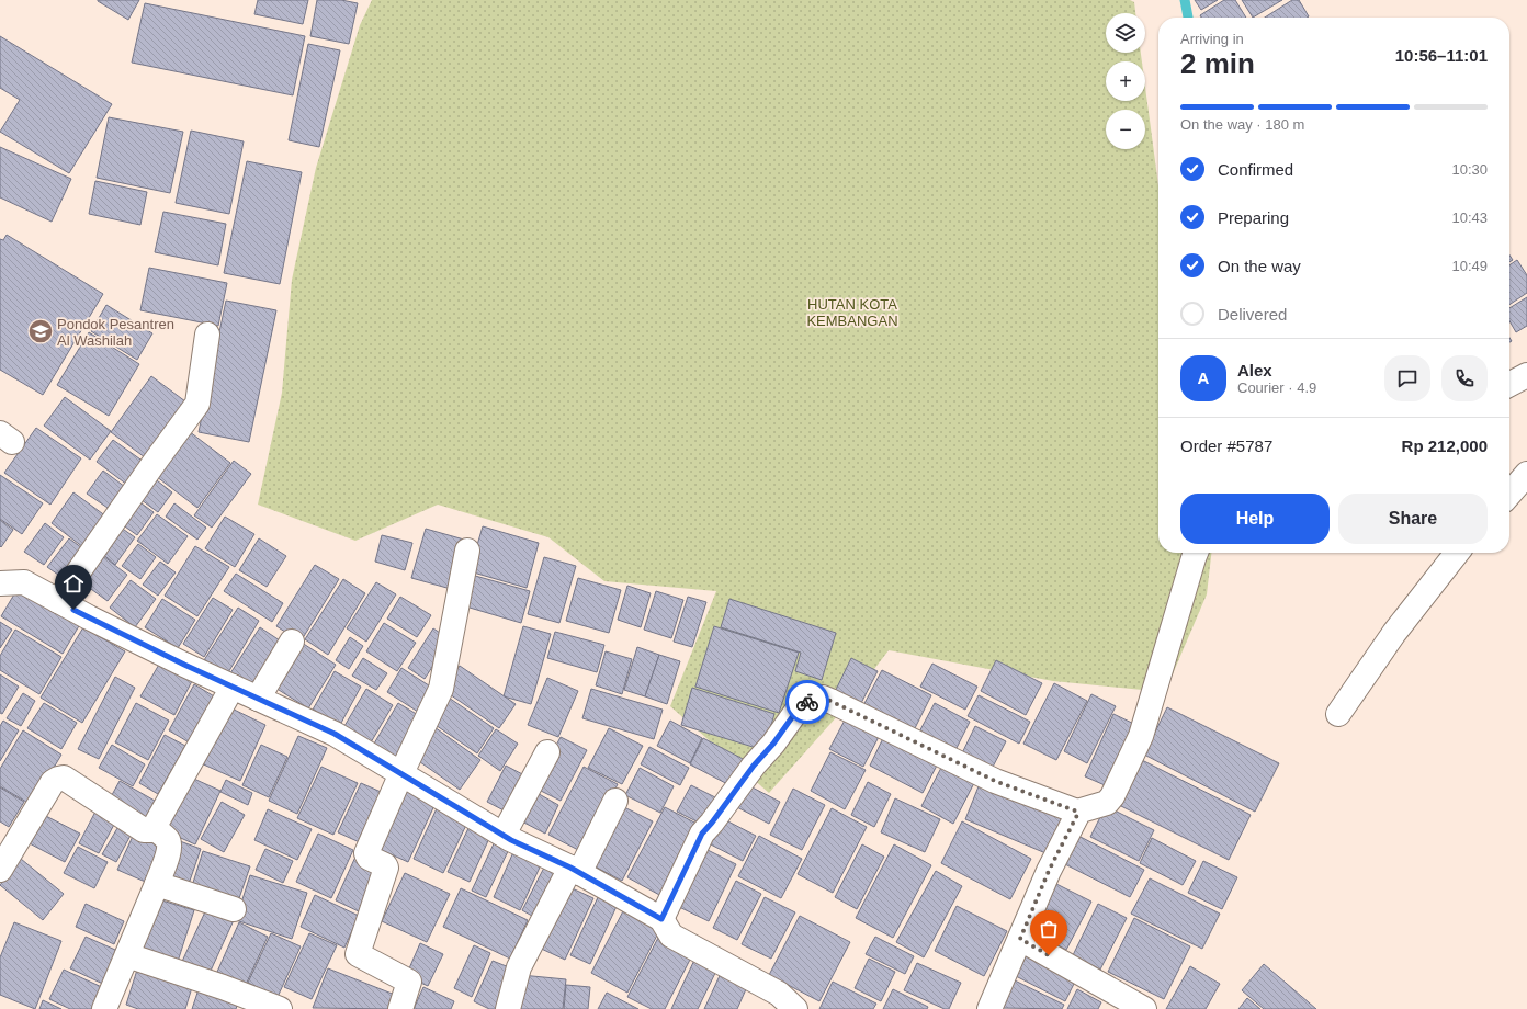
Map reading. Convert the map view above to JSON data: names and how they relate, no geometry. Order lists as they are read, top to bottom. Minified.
{"parks":["HUTAN KOTA KEMBANGAN"],"places":{"school or university":["Pondok Pesantren Al Washilah"]},"page":{"map_buttons":["+","−"],"heading":["2 min","Arriving in","10:56–11:01"],"panel":["Alex","Courier · 4.9","Order #5787","Rp 212,000"],"bar":"On the way · 180 m","list":[["Confirmed","10:30"],["Preparing","10:43"],["On the way","10:49"],"Delivered"],"round":"A","buttons":["Help","Share"]}}
